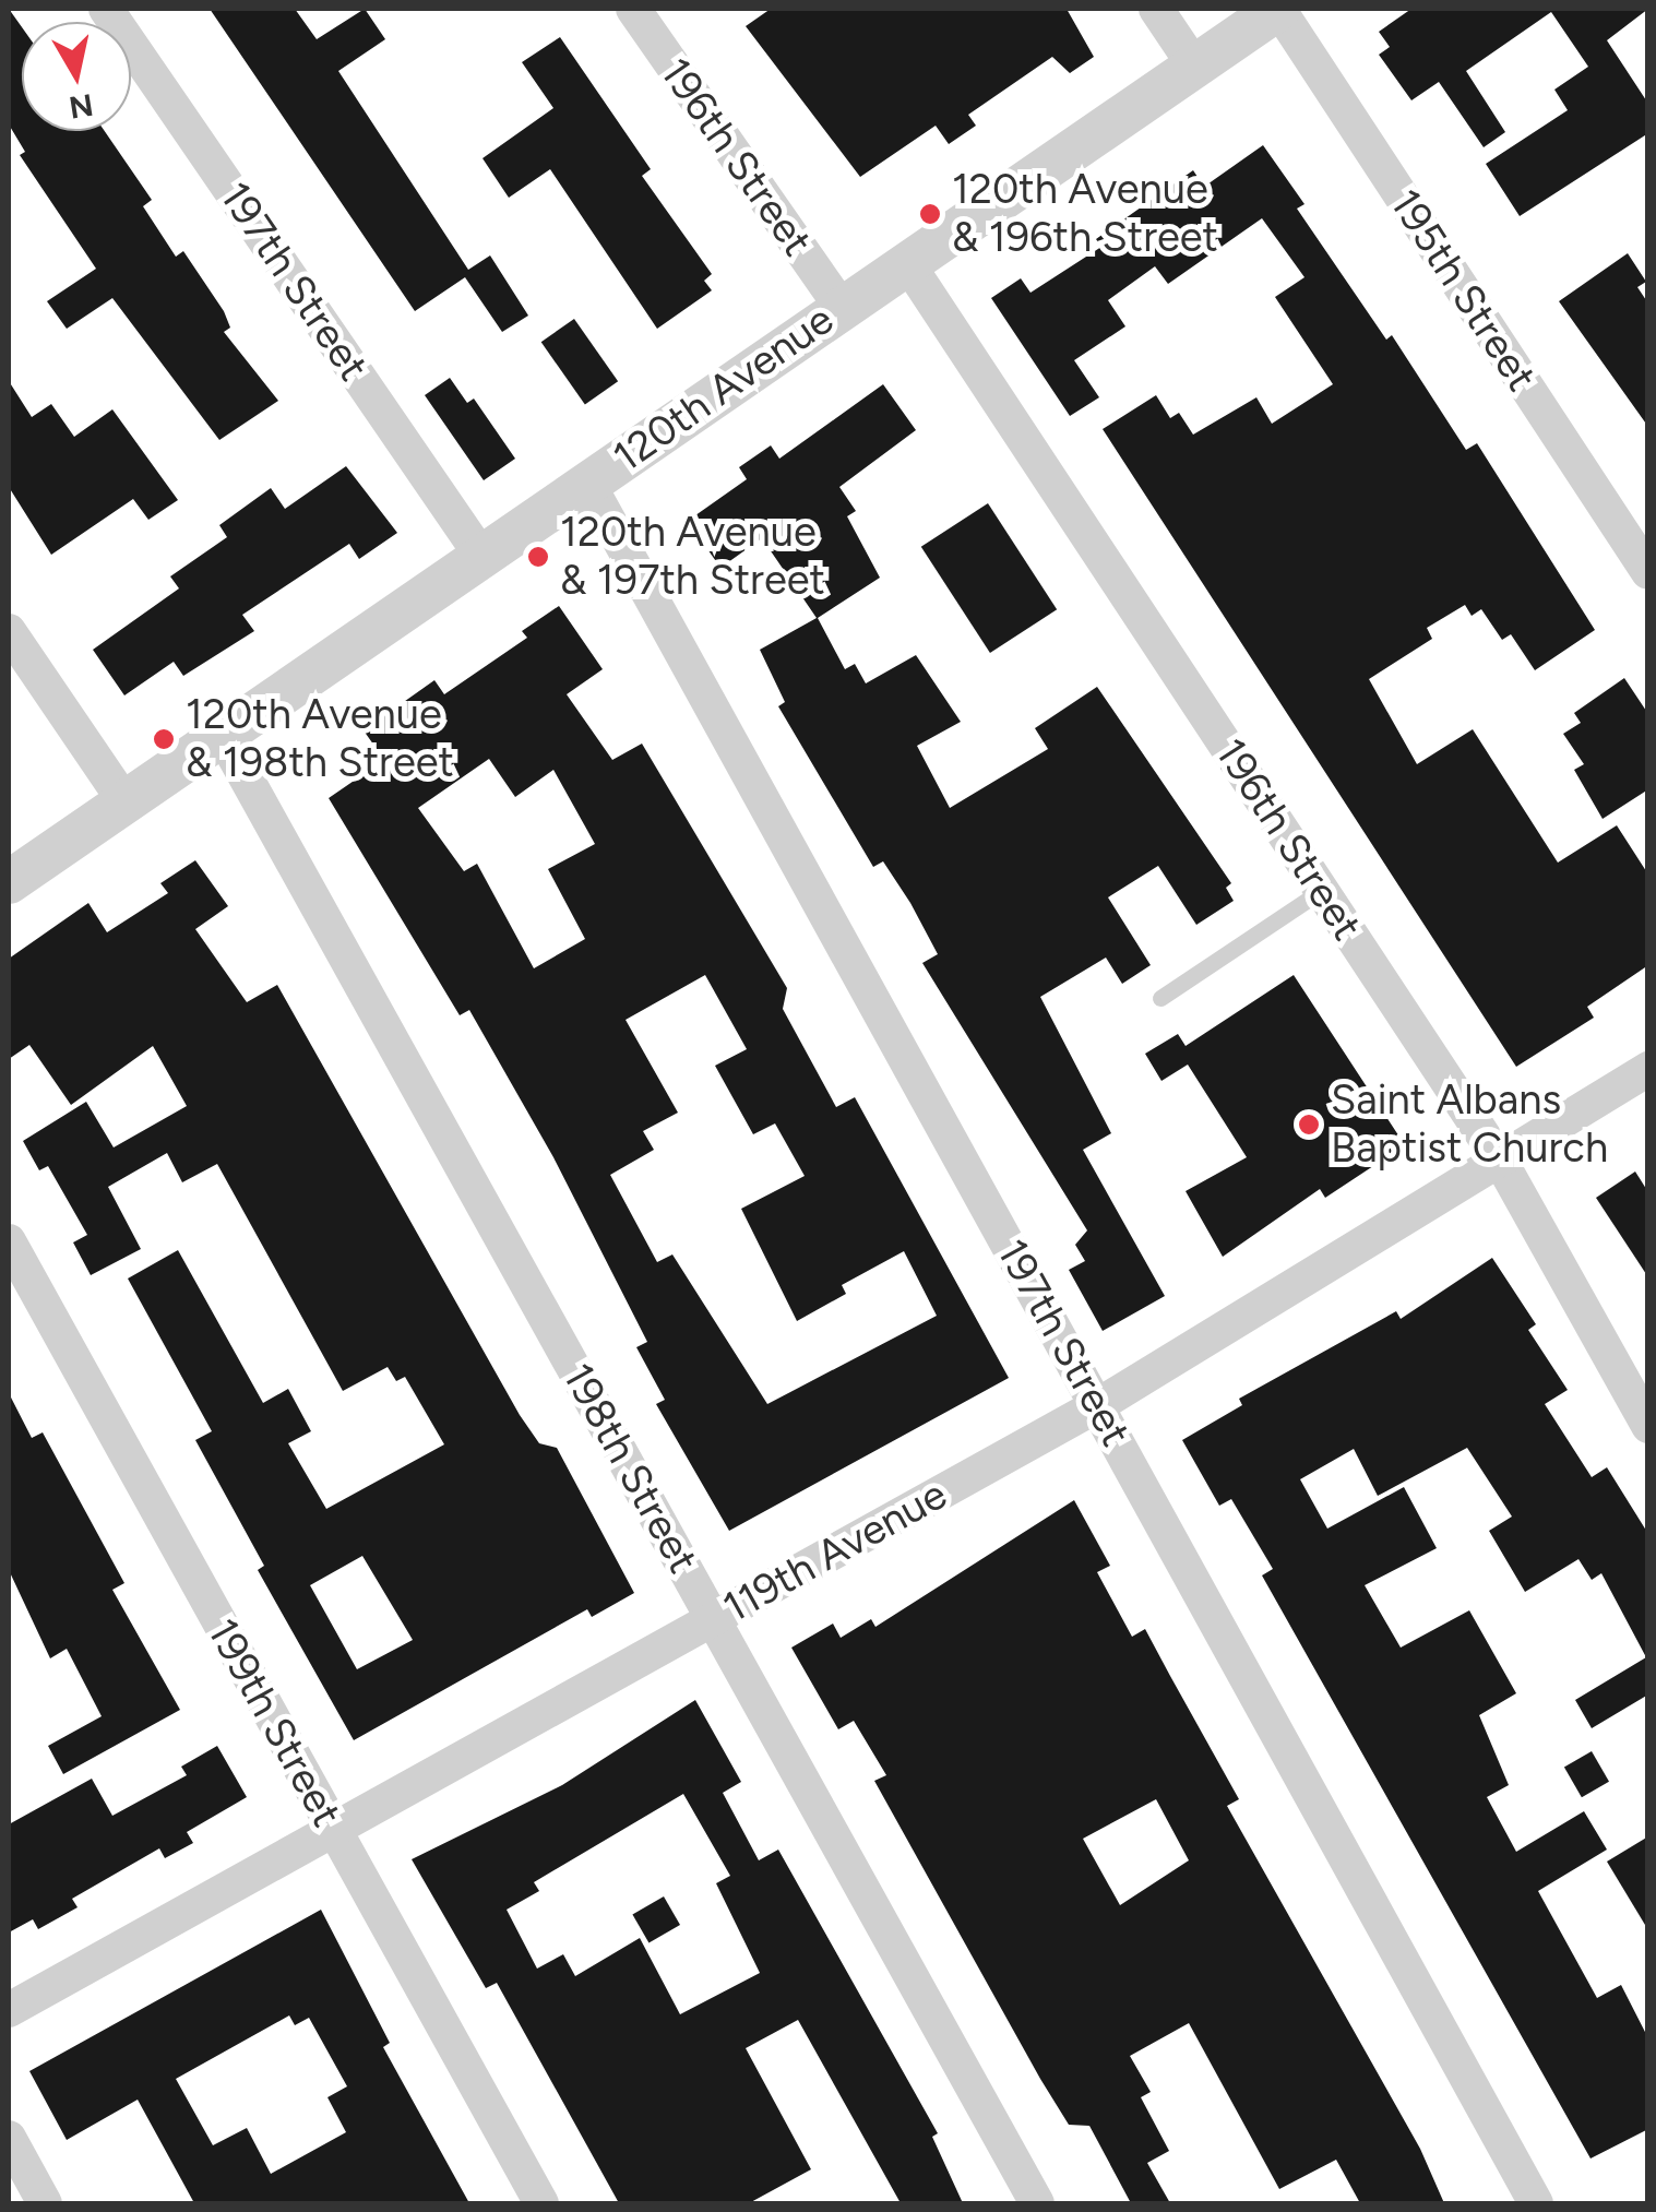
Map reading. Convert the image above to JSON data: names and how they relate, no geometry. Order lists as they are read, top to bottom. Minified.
{"streets":{"street":["196th Street","197th Street","195th Street","120th Avenue","198th Street","119th Avenue","199th Street"]},"crossings":[["196th Street","120th Avenue"],["196th Street","119th Avenue"],["197th Street","120th Avenue"],["197th Street","119th Avenue"],["195th Street","120th Avenue"],["120th Avenue","198th Street"],["198th Street","119th Avenue"],["119th Avenue","199th Street"]],"places":["120th Avenue & 196th Street","120th Avenue & 197th Street","120th Avenue & 198th Street","Saint Albans Baptist Church"],"north":"bottom"}
